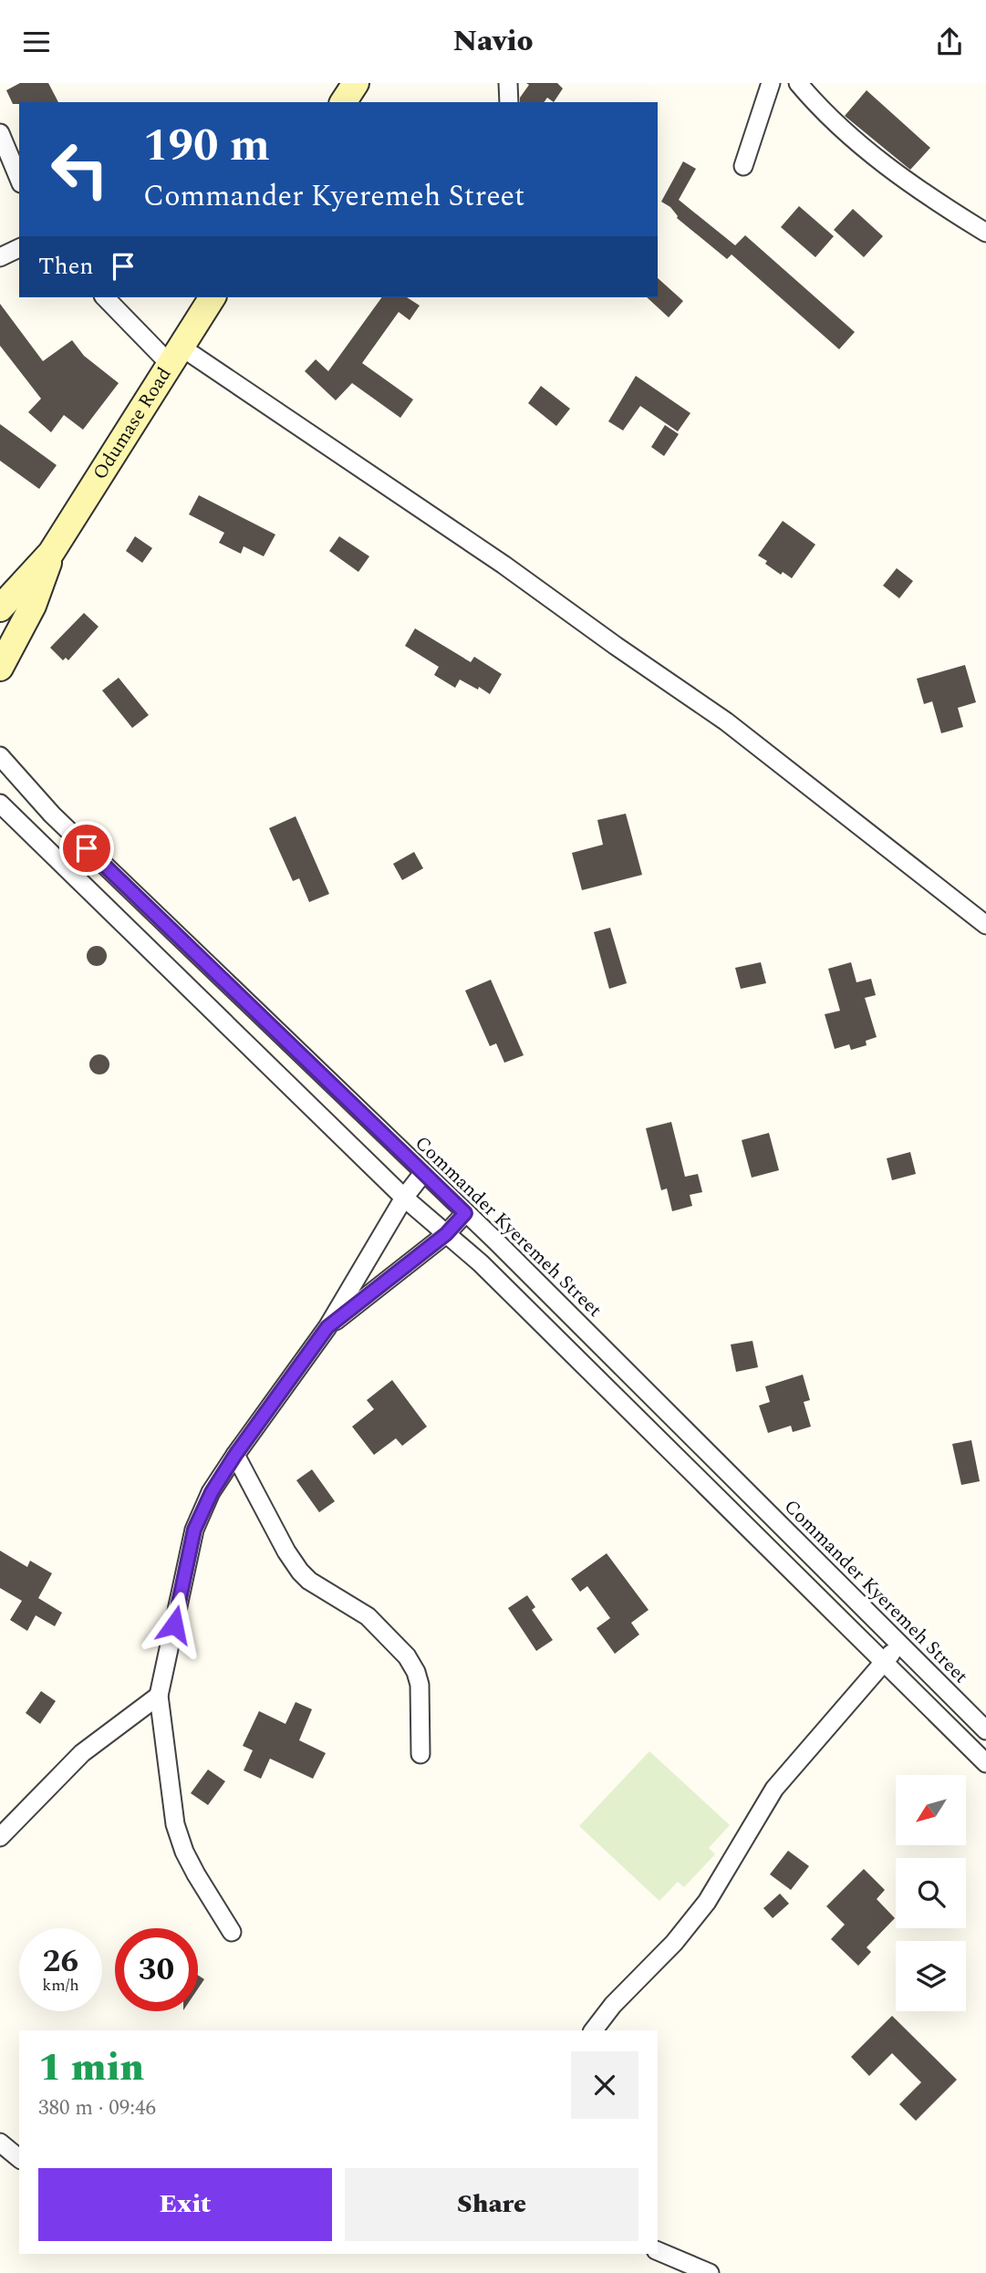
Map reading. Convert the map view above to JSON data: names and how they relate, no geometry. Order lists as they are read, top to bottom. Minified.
{"streets":{"main road":["Odumase Road"],"street":["Commander Kyeremeh Street"]},"north":"bottom left","page":{"header":"Navio","turn":["190 m","Commander Kyeremeh Street"],"then":"Then","speed":"26 km/h","limit":"30","heading":["1 min","380 m · 09:46"],"buttons":["Exit","Share"]}}
